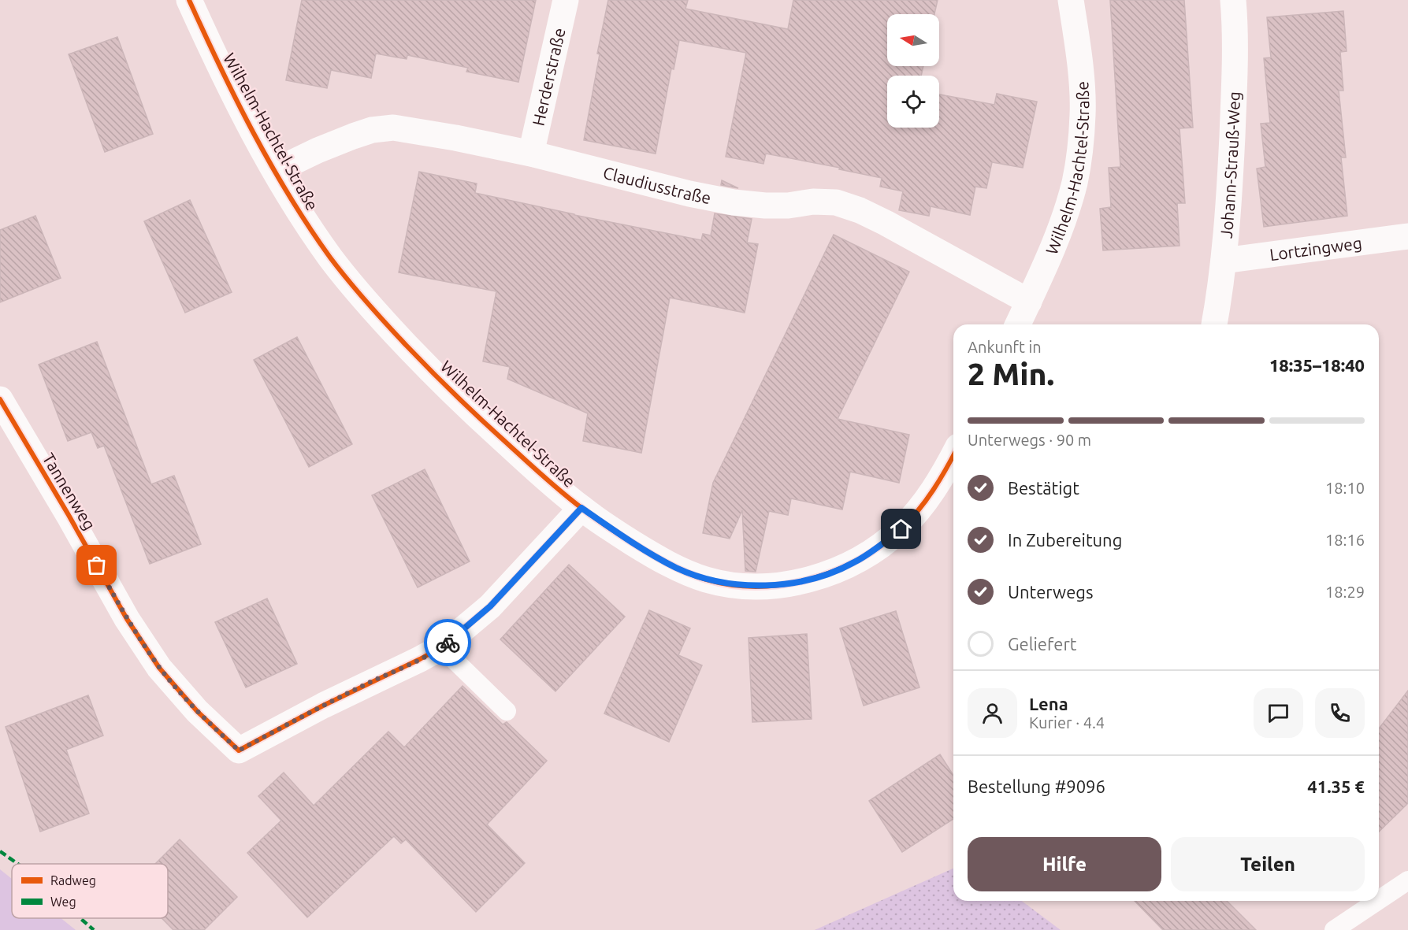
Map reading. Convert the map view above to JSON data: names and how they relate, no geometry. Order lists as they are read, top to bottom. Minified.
{"streets":{"street":["Herderstraße","Wilhelm-Hachtel-Straße","Johann-Strauß-Weg","Claudiusstraße","Lortzingweg","Tannenweg"]},"crossings":[["Herderstraße","Claudiusstraße"],["Wilhelm-Hachtel-Straße","Claudiusstraße"],["Johann-Strauß-Weg","Lortzingweg"]],"legend":["Radweg","Weg"],"north":"left","page":{"heading":["2 Min.","Ankunft in","18:35–18:40"],"panel":["Lena","Kurier · 4.4","Bestellung #9096","41.35 €"],"bar":"Unterwegs · 90 m","list":[["Bestätigt","18:10"],["In Zubereitung","18:16"],["Unterwegs","18:29"],"Geliefert"],"buttons":["Hilfe","Teilen"]}}
